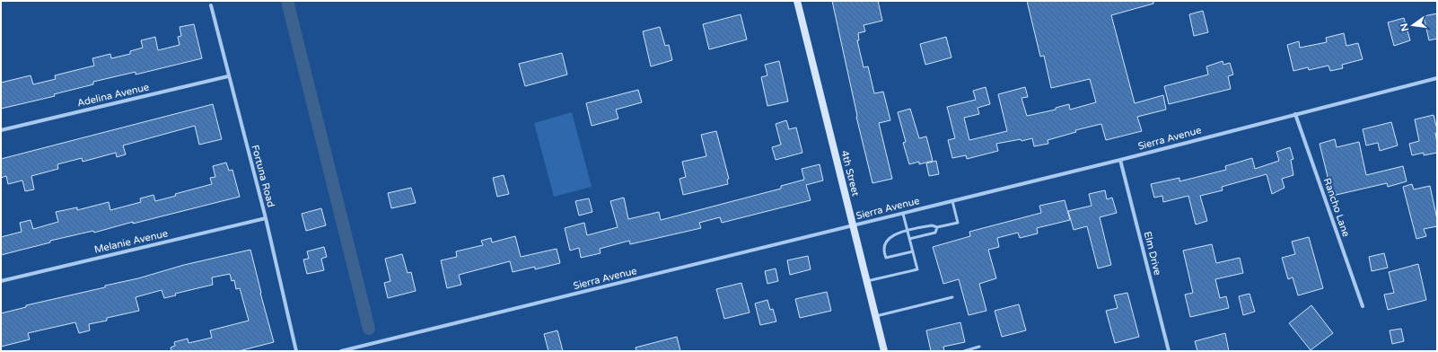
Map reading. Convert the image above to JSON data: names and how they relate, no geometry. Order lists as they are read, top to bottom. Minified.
{"streets":{"street":["Adelina Avenue","Sierra Avenue","4th Street","Fortuna Road","Rancho Lane","Melanie Avenue","Elm Drive"]},"crossings":[["Adelina Avenue","Fortuna Road"],["Sierra Avenue","4th Street"],["Sierra Avenue","Rancho Lane"],["Sierra Avenue","Elm Drive"],["Fortuna Road","Melanie Avenue"]],"north":"left"}
